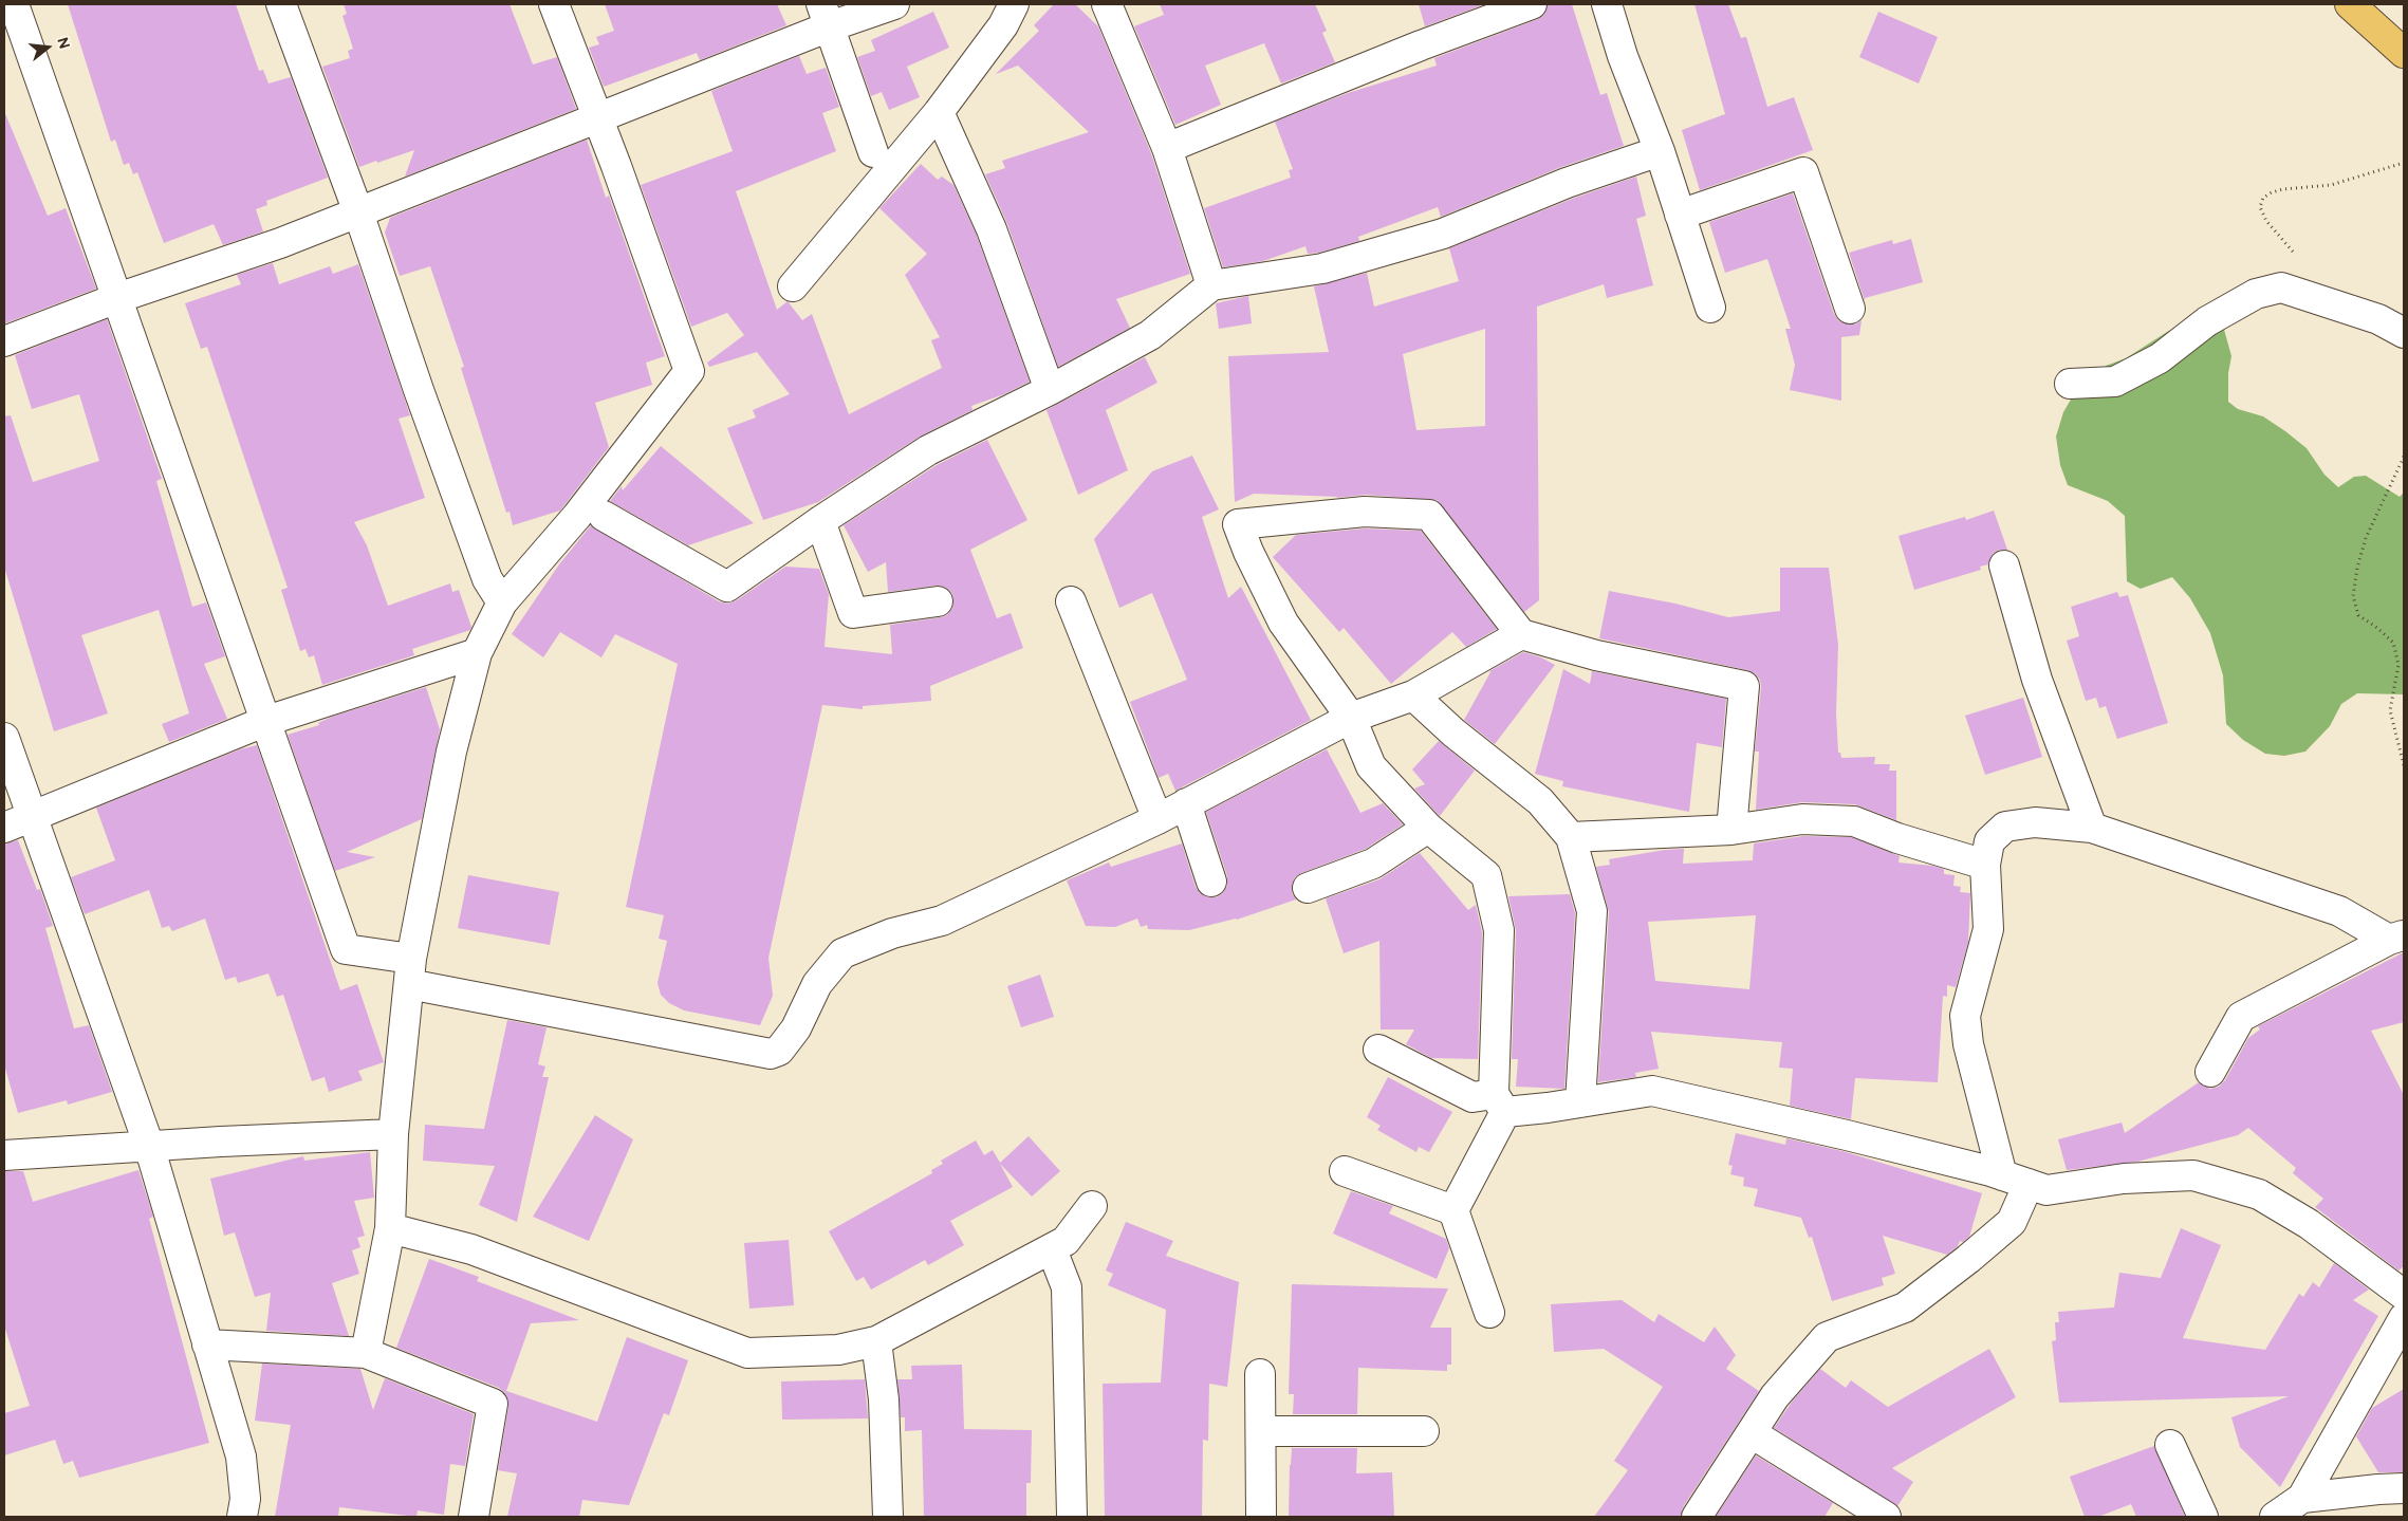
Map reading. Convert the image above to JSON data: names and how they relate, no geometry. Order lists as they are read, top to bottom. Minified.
{"north":"right"}
